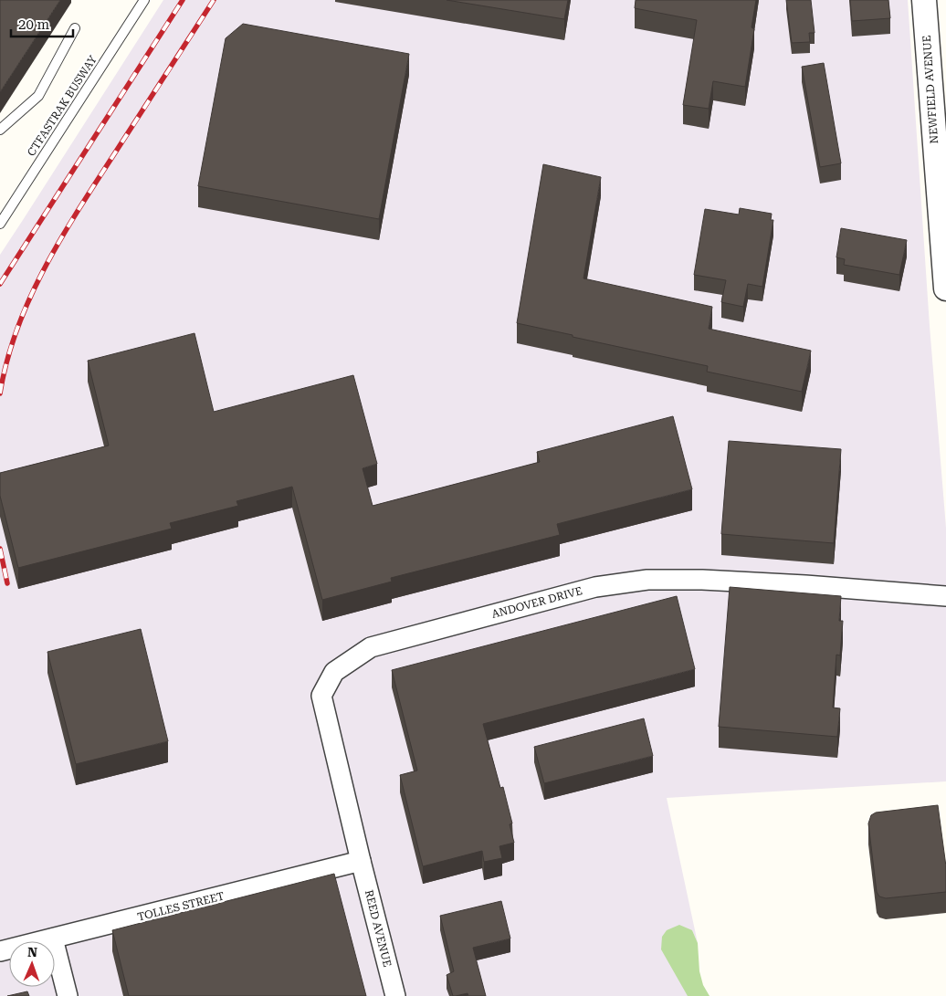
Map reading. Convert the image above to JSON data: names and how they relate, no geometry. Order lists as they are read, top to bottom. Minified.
{"streets":{"street":["NEWFIELD AVENUE","ANDOVER DRIVE","TOLLES STREET","REED AVENUE"],"lane":["CTFASTRAK BUSWAY"]},"crossings":[["ANDOVER DRIVE","TOLLES STREET"],["ANDOVER DRIVE","REED AVENUE"],["TOLLES STREET","REED AVENUE"]],"scale_bar":"20 m","north":"top"}
